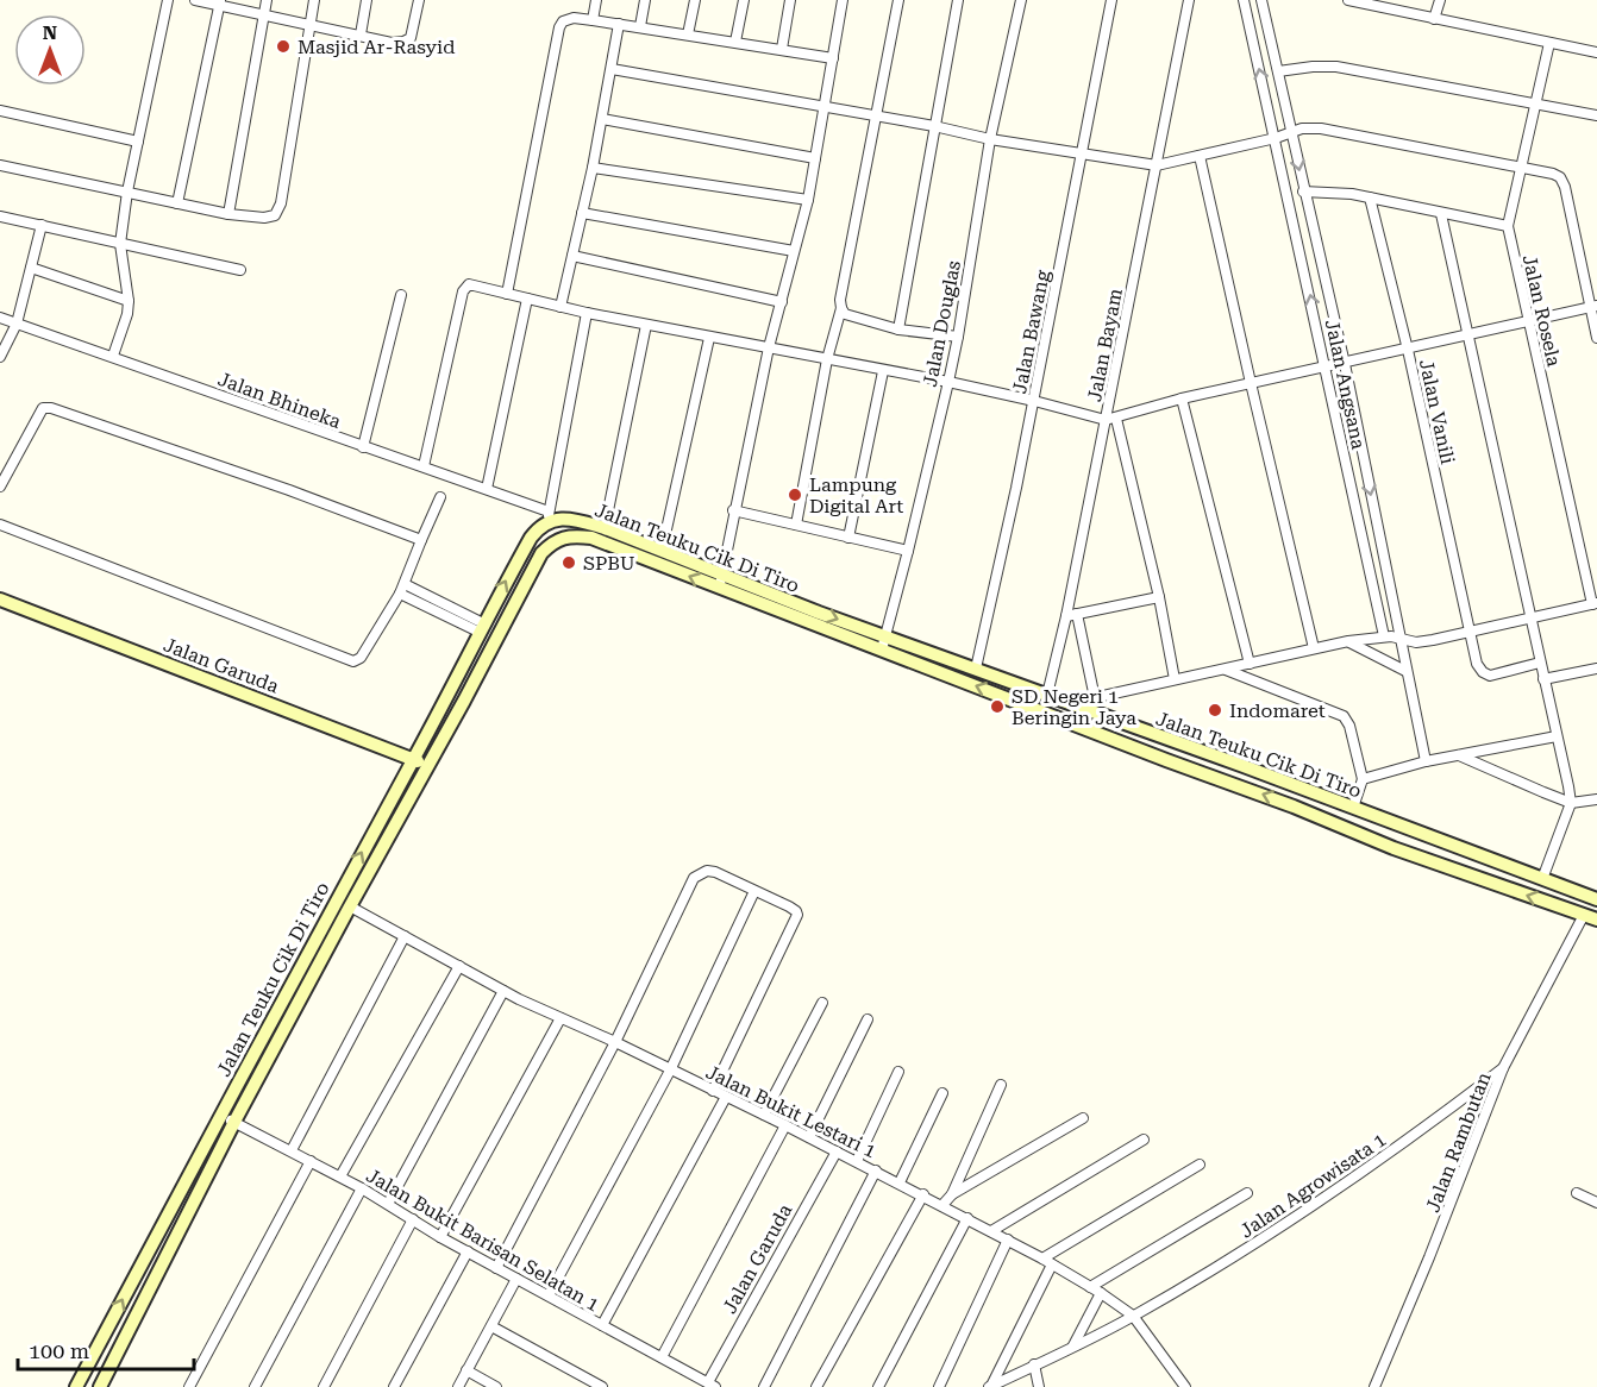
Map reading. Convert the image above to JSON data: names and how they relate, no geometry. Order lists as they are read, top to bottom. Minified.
{"streets":{"street":["Jalan Rosela","Jalan Douglas","Jalan Bawang","Jalan Bayam","Jalan Angsana","Jalan Bhineka","Jalan Vanili","Jalan Teuku Cik Di Tiro","Jalan Garuda","Jalan Bukit Lestari 1","Jalan Rambutan","Jalan Agrowisata 1","Jalan Bukit Barisan Selatan 1"]},"crossings":[["Jalan Rosela","Jalan Angsana"],["Jalan Douglas","Jalan Teuku Cik Di Tiro"],["Jalan Bawang","Jalan Teuku Cik Di Tiro"],["Jalan Bayam","Jalan Angsana"],["Jalan Bayam","Jalan Teuku Cik Di Tiro"],["Jalan Angsana","Jalan Vanili"],["Jalan Bhineka","Jalan Teuku Cik Di Tiro"],["Jalan Teuku Cik Di Tiro","Jalan Garuda"],["Jalan Teuku Cik Di Tiro","Jalan Bukit Lestari 1"],["Jalan Teuku Cik Di Tiro","Jalan Rambutan"],["Jalan Teuku Cik Di Tiro","Jalan Bukit Barisan Selatan 1"],["Jalan Garuda","Jalan Bukit Lestari 1"],["Jalan Garuda","Jalan Bukit Barisan Selatan 1"],["Jalan Bukit Lestari 1","Jalan Agrowisata 1"],["Jalan Rambutan","Jalan Agrowisata 1"]],"places":["Masjid Ar-Rasyid","Lampung Digital Art","SPBU","SD Negeri 1 Beringin Jaya","Indomaret"],"scale_bar":"100 m","north":"top"}
